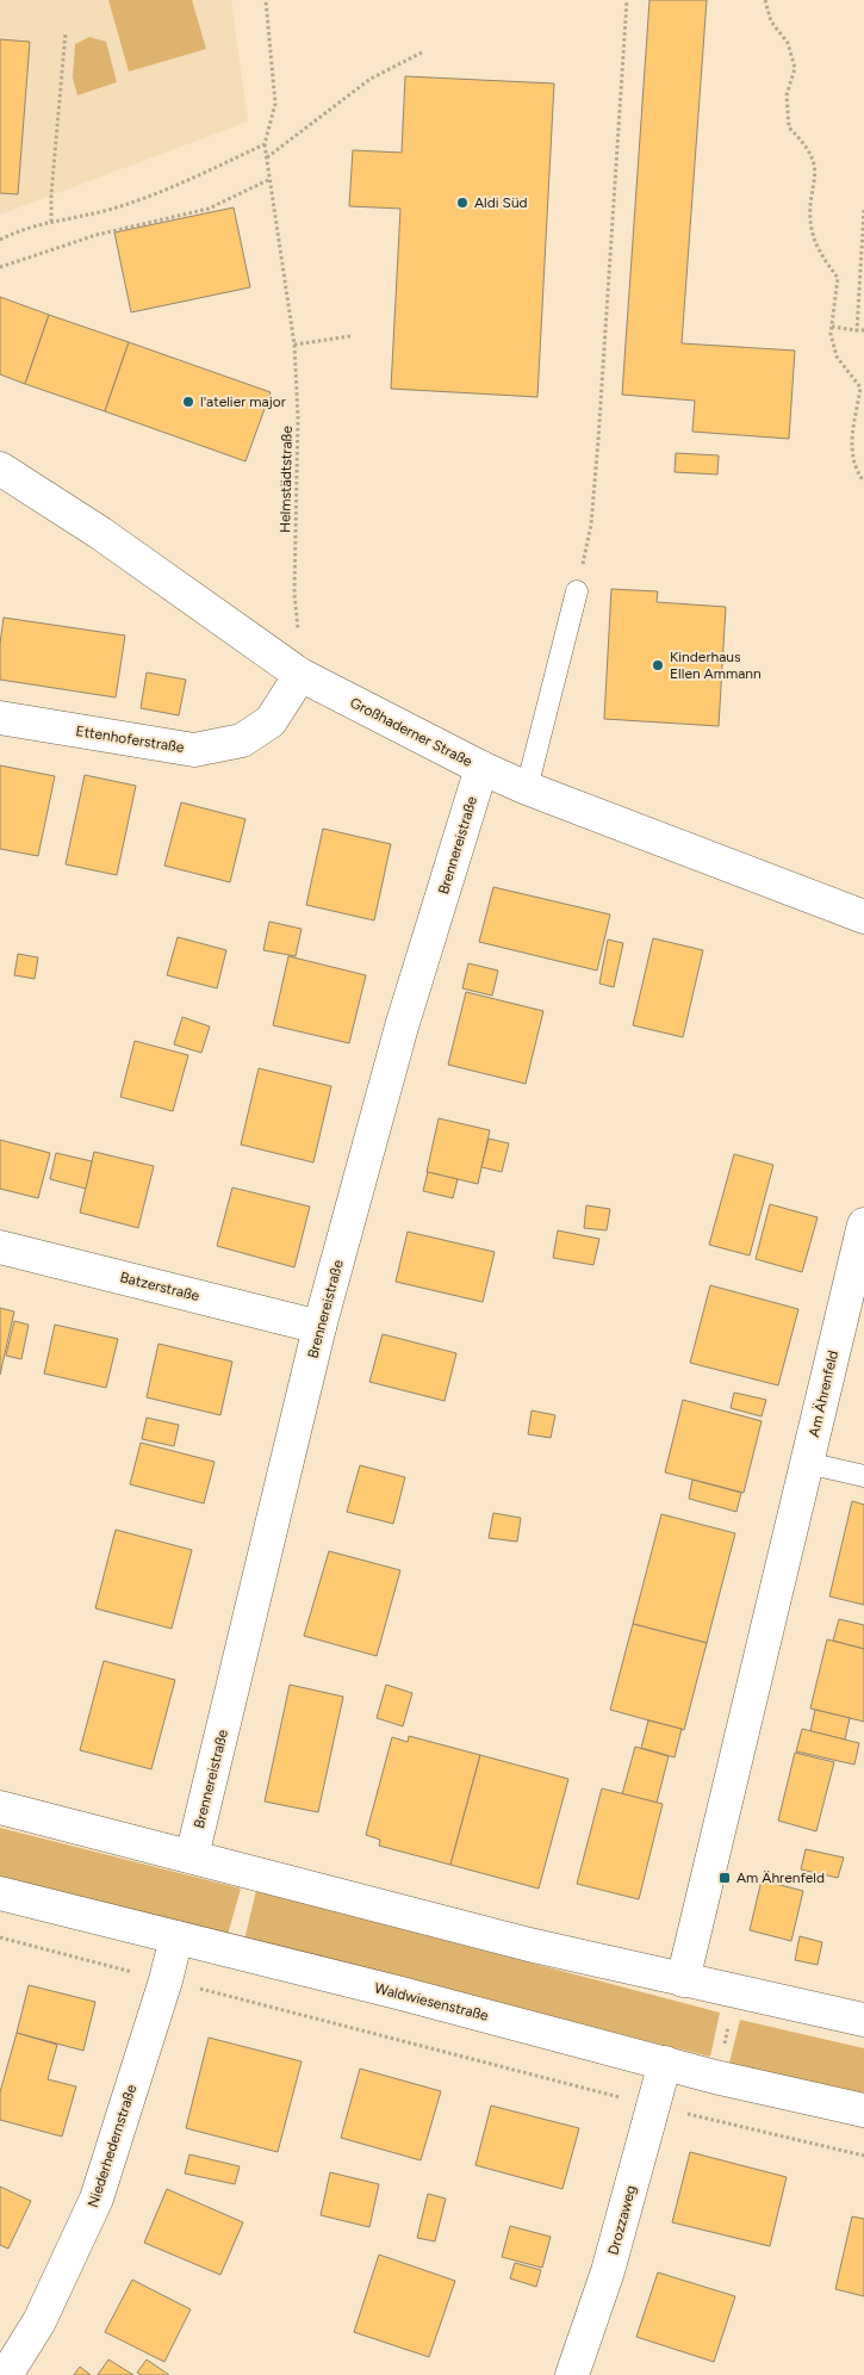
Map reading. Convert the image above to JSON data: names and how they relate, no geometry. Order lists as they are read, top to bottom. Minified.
{"streets":{"street":["Großhaderner Straße","Ettenhoferstraße","Brennereistraße","Batzerstraße","Am Ährenfeld","Waldwiesenstraße","Niederhedernstraße","Drozzaweg"],"path":["Helmstädtstraße"]},"crossings":[["Helmstädtstraße","Großhaderner Straße"],["Helmstädtstraße","Ettenhoferstraße"],["Großhaderner Straße","Ettenhoferstraße"],["Großhaderner Straße","Brennereistraße"],["Brennereistraße","Batzerstraße"],["Waldwiesenstraße","Niederhedernstraße"],["Waldwiesenstraße","Drozzaweg"]],"places":{"other":["Aldi Süd","l'atelier major","Kinderhaus Ellen Ammann"],"transit":["Am Ährenfeld"]}}
